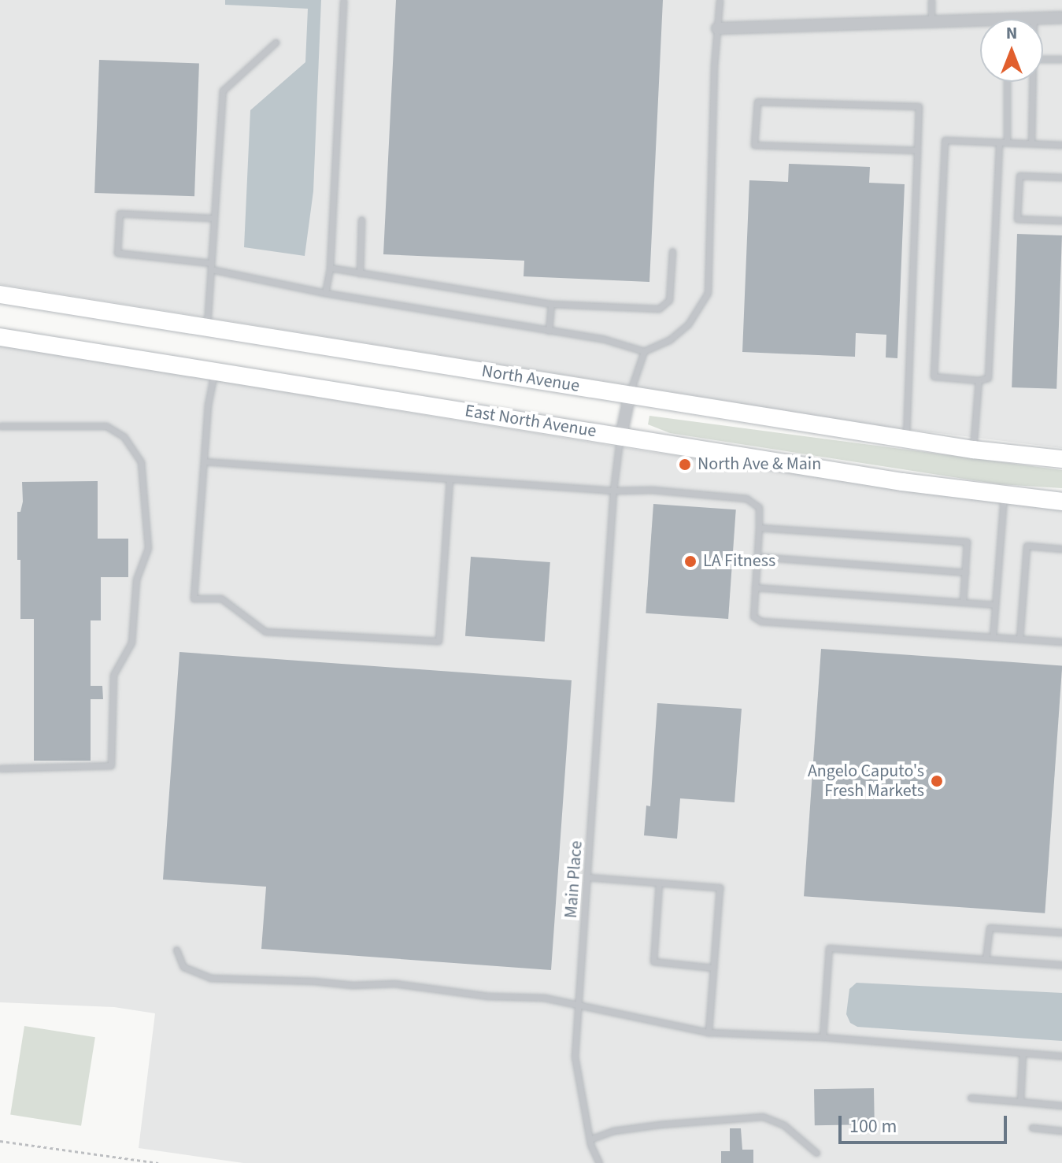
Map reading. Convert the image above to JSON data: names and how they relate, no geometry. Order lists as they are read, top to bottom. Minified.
{"streets":{"main road":["North Avenue","East North Avenue"],"lane":["Main Place"]},"crossings":[["East North Avenue","Main Place"]],"places":["North Ave & Main","LA Fitness","Angelo Caputo's Fresh Markets"],"scale_bar":"100 m","north":"top"}
